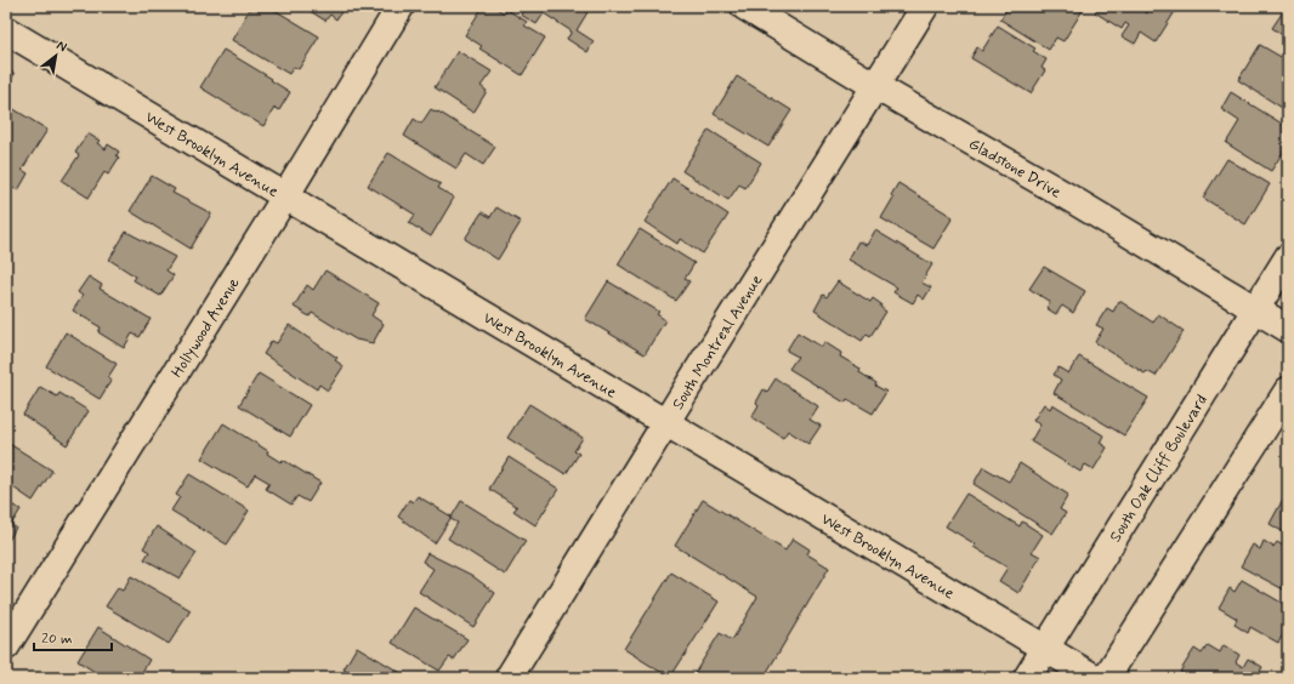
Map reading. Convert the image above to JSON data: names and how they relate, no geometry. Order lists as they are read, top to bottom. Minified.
{"streets":{"street":["West Brooklyn Avenue","Gladstone Drive","Hollywood Avenue","South Montreal Avenue","South Oak Cliff Boulevard"]},"crossings":[["West Brooklyn Avenue","Hollywood Avenue"],["West Brooklyn Avenue","South Montreal Avenue"],["West Brooklyn Avenue","South Oak Cliff Boulevard"],["Gladstone Drive","South Montreal Avenue"],["Gladstone Drive","South Oak Cliff Boulevard"]],"scale_bar":"20 m","north":"top right"}
